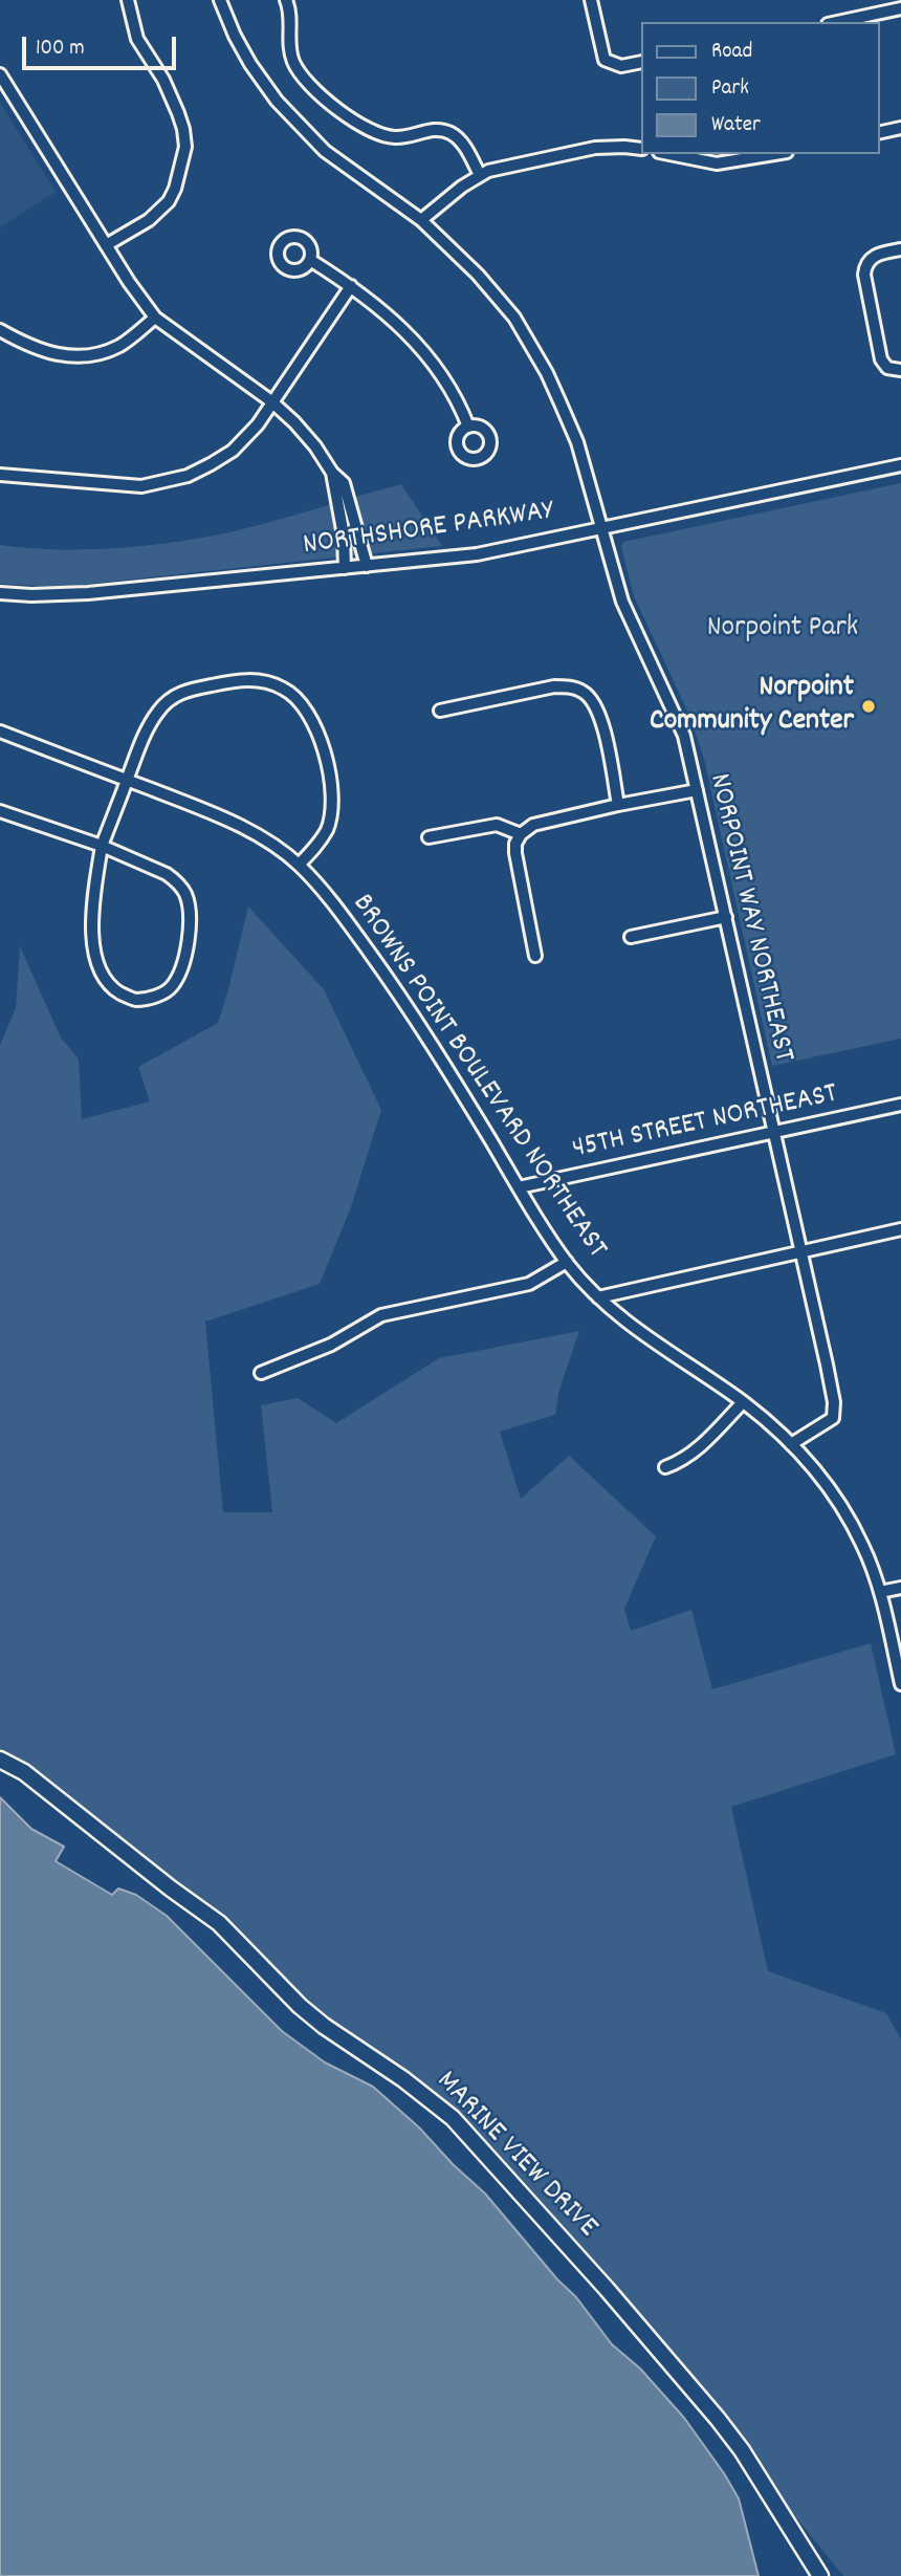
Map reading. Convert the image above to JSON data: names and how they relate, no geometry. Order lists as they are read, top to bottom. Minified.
{"streets":{"main road":["MARINE VIEW DRIVE"],"street":["NORTHSHORE PARKWAY","NORPOINT WAY NORTHEAST","BROWNS POINT BOULEVARD NORTHEAST","45TH STREET NORTHEAST"]},"crossings":[["NORTHSHORE PARKWAY","NORPOINT WAY NORTHEAST"],["NORPOINT WAY NORTHEAST","BROWNS POINT BOULEVARD NORTHEAST"],["NORPOINT WAY NORTHEAST","45TH STREET NORTHEAST"],["BROWNS POINT BOULEVARD NORTHEAST","45TH STREET NORTHEAST"]],"parks":["Norpoint Park"],"places":["Norpoint Community Center"],"legend":["Road","Park","Water"],"scale_bar":"100 m"}
